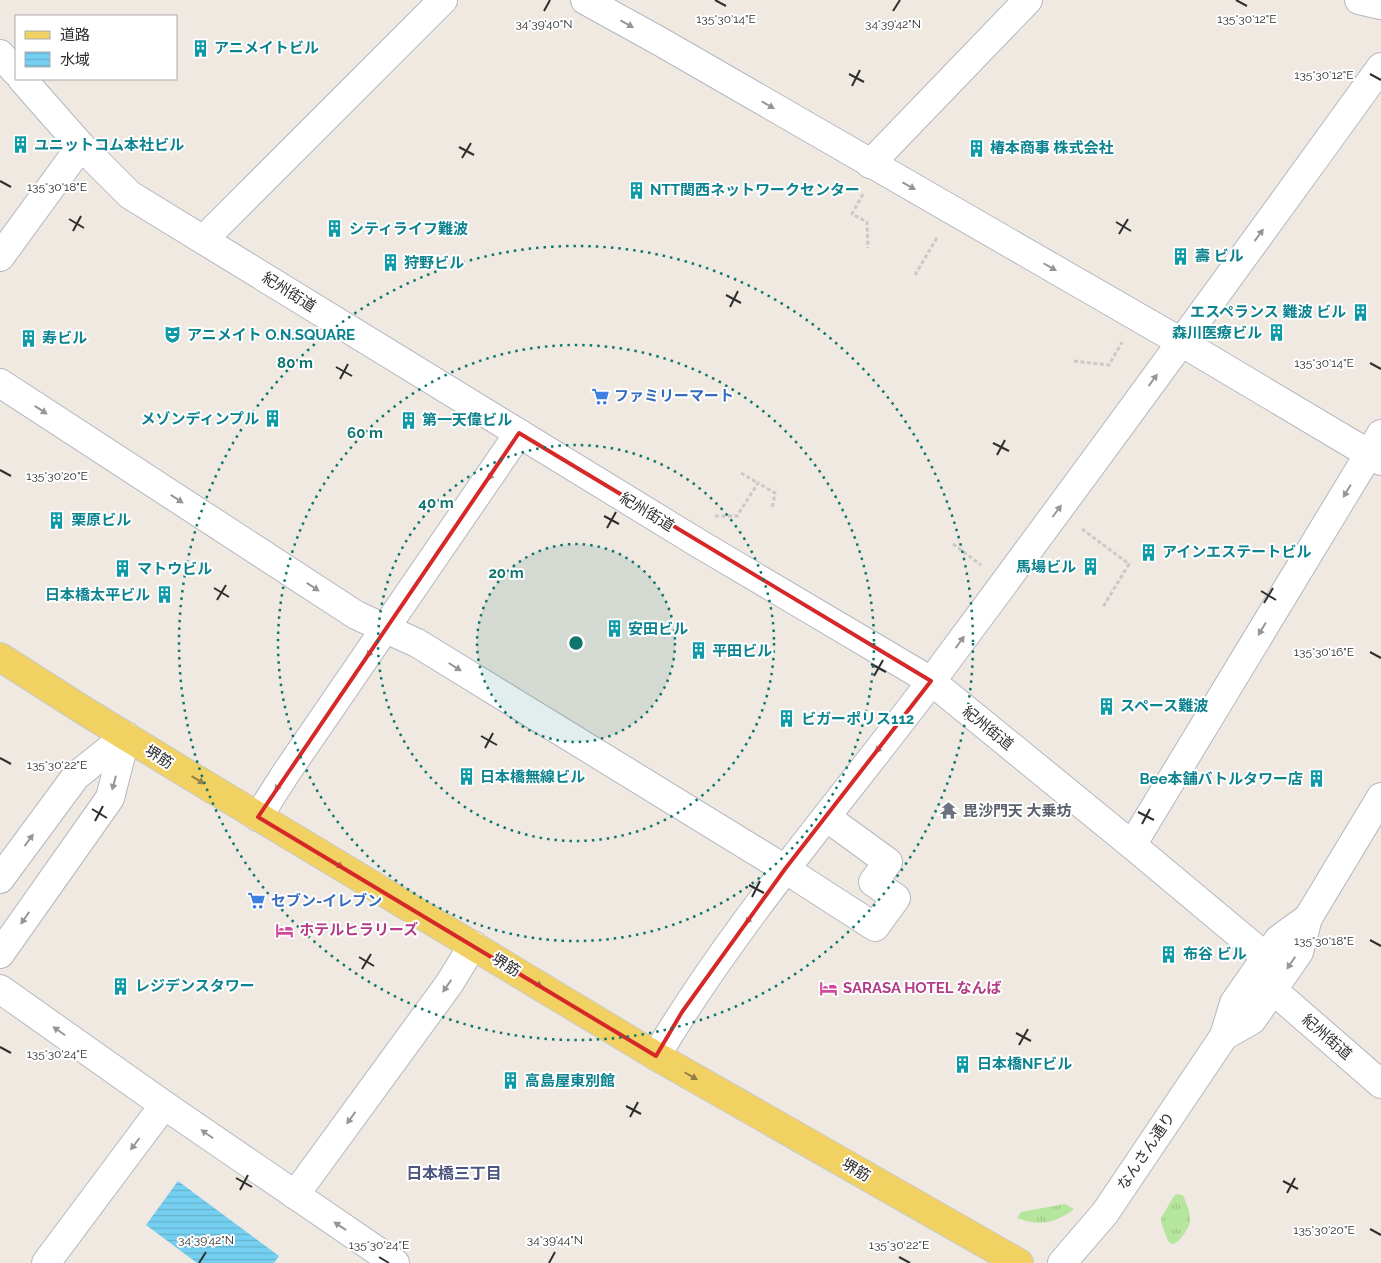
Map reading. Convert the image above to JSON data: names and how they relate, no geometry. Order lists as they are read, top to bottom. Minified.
{"streets":{"main road":["堺筋"],"street":["紀州街道","なんさん通り"]},"crossings":[["紀州街道","なんさん通り"]],"one_way":["堺筋"],"districts":["日本橋三丁目"],"places":{"building":["アニメイトビル","ユニットコム本社ビル","椿本商事 株式会社","NTT関西ネットワークセンター","シティライフ難波","壽 ビル","狩野ビル","エスペランス 難波 ビル","森川医療ビル","寿ビル","メゾンディンプル","第一天偉ビル","栗原ビル","アインエステートビル","馬場ビル","マトウビル","日本橋太平ビル","安田ビル","平田ビル","スペース難波","ビガーポリス112","日本橋無線ビル","Bee本舗バトルタワー店","布谷 ビル","レジデンスタワー","日本橋NFビル","高島屋東別館"],"theatre":["アニメイト O.N.SQUARE"],"supermarket":["ファミリーマート","セブン-イレブン"],"temple":["毘沙門天 大乗坊"],"hotel":["ホテルヒラリーズ","SARASA HOTEL なんば"]},"legend":["道路","水域"],"coordinates":["135°30'14\"E","135°30'12\"E","34°39'40\"N","34°39'42\"N","135°30'18\"E","135°30'20\"E","135°30'16\"E","135°30'22\"E","135°30'24\"E","34°39'44\"N"],"rings":["80 m","60 m","40 m","20 m"]}
